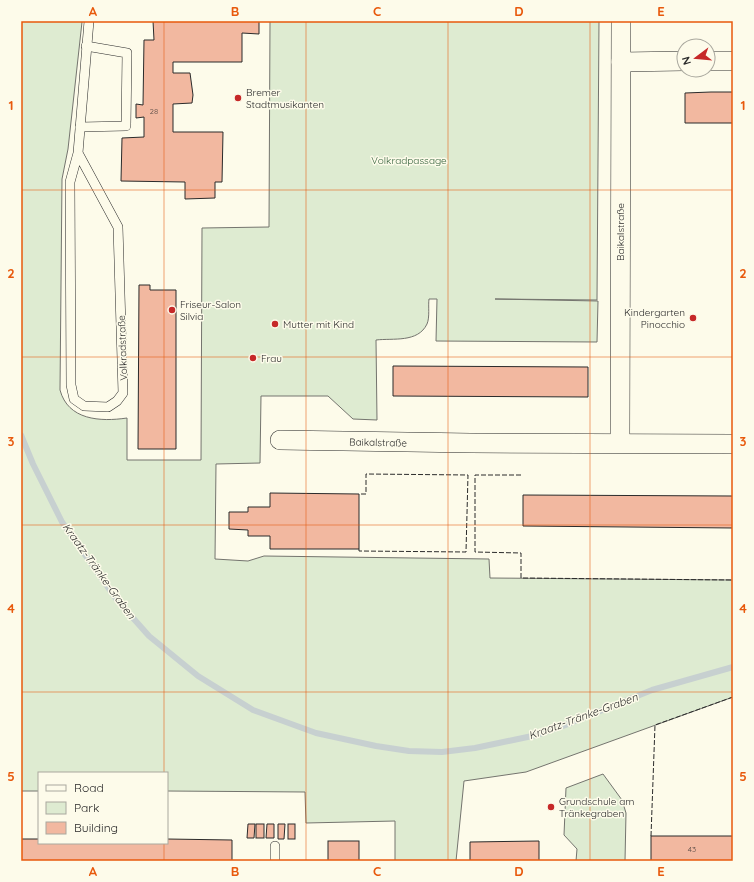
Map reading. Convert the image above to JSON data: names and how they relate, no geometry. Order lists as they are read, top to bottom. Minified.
{"streets":{"street":["Baikalstraße"],"lane":["Volkradstraße"]},"water":["Kraatz-Tränke-Graben"],"parks":["Volkradpassage"],"places":["Bremer Stadtmusikanten","Friseur-Salon Silvia","Kindergarten Pinocchio","Mutter mit Kind","Frau","Grundschule am Tränkegraben"],"house_numbers":["28","43"],"legend":["Road","Park","Building"],"north":"left","grid":{"columns":["A","B","C","D","E"],"rows":["1","2","3","4","5"]}}
